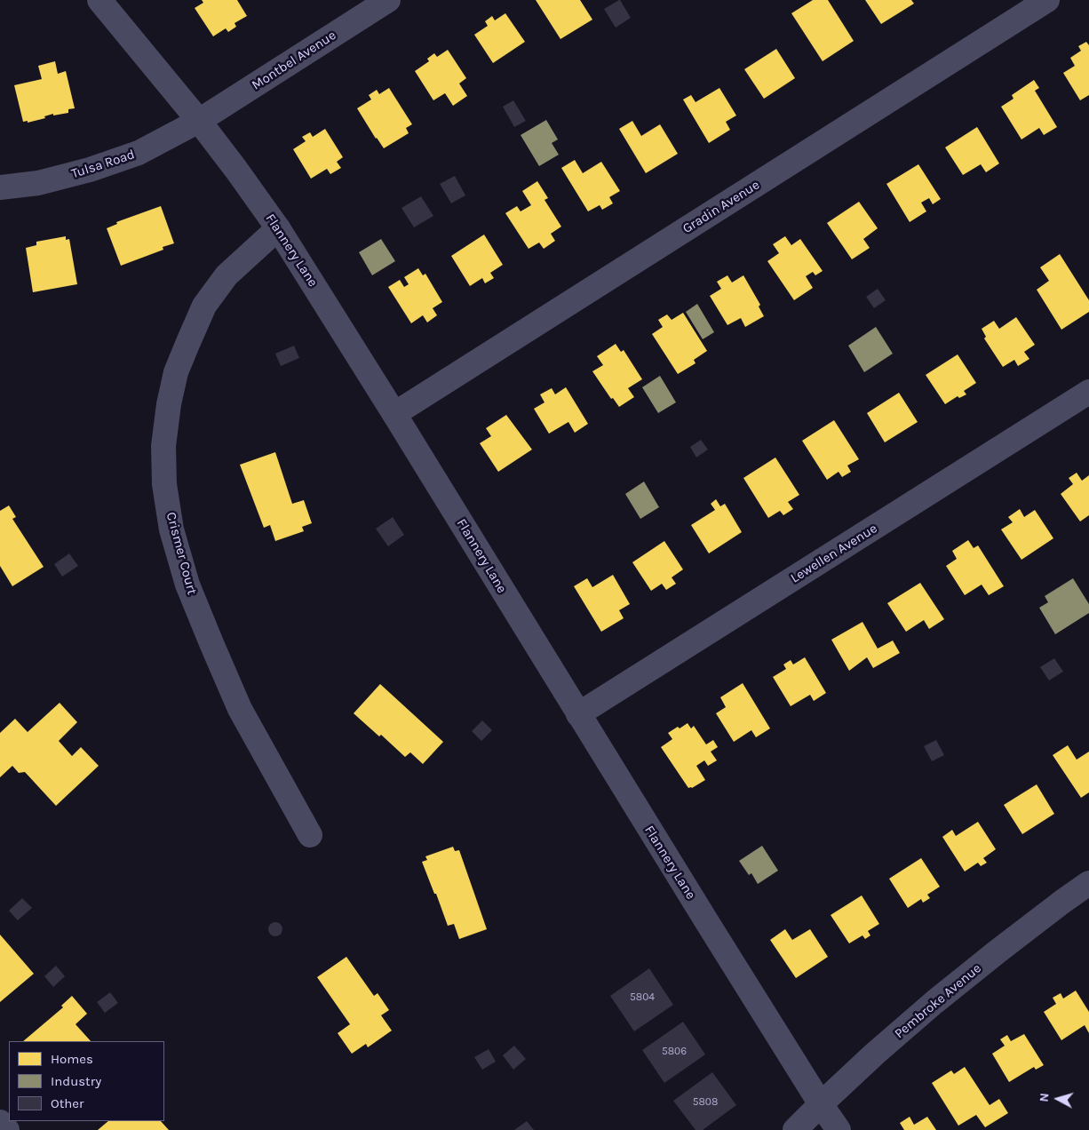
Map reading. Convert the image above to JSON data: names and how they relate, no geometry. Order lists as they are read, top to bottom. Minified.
{"streets":{"street":["Montbel Avenue","Tulsa Road","Gradin Avenue","Flannery Lane","Crismer Court","Lewellen Avenue","Pembroke Avenue"]},"crossings":[["Montbel Avenue","Tulsa Road"],["Montbel Avenue","Flannery Lane"],["Tulsa Road","Flannery Lane"],["Gradin Avenue","Flannery Lane"],["Flannery Lane","Crismer Court"],["Flannery Lane","Lewellen Avenue"],["Flannery Lane","Pembroke Avenue"]],"house_numbers":["5804","5806","5808"],"legend":["Homes","Industry","Other"],"north":"left"}
